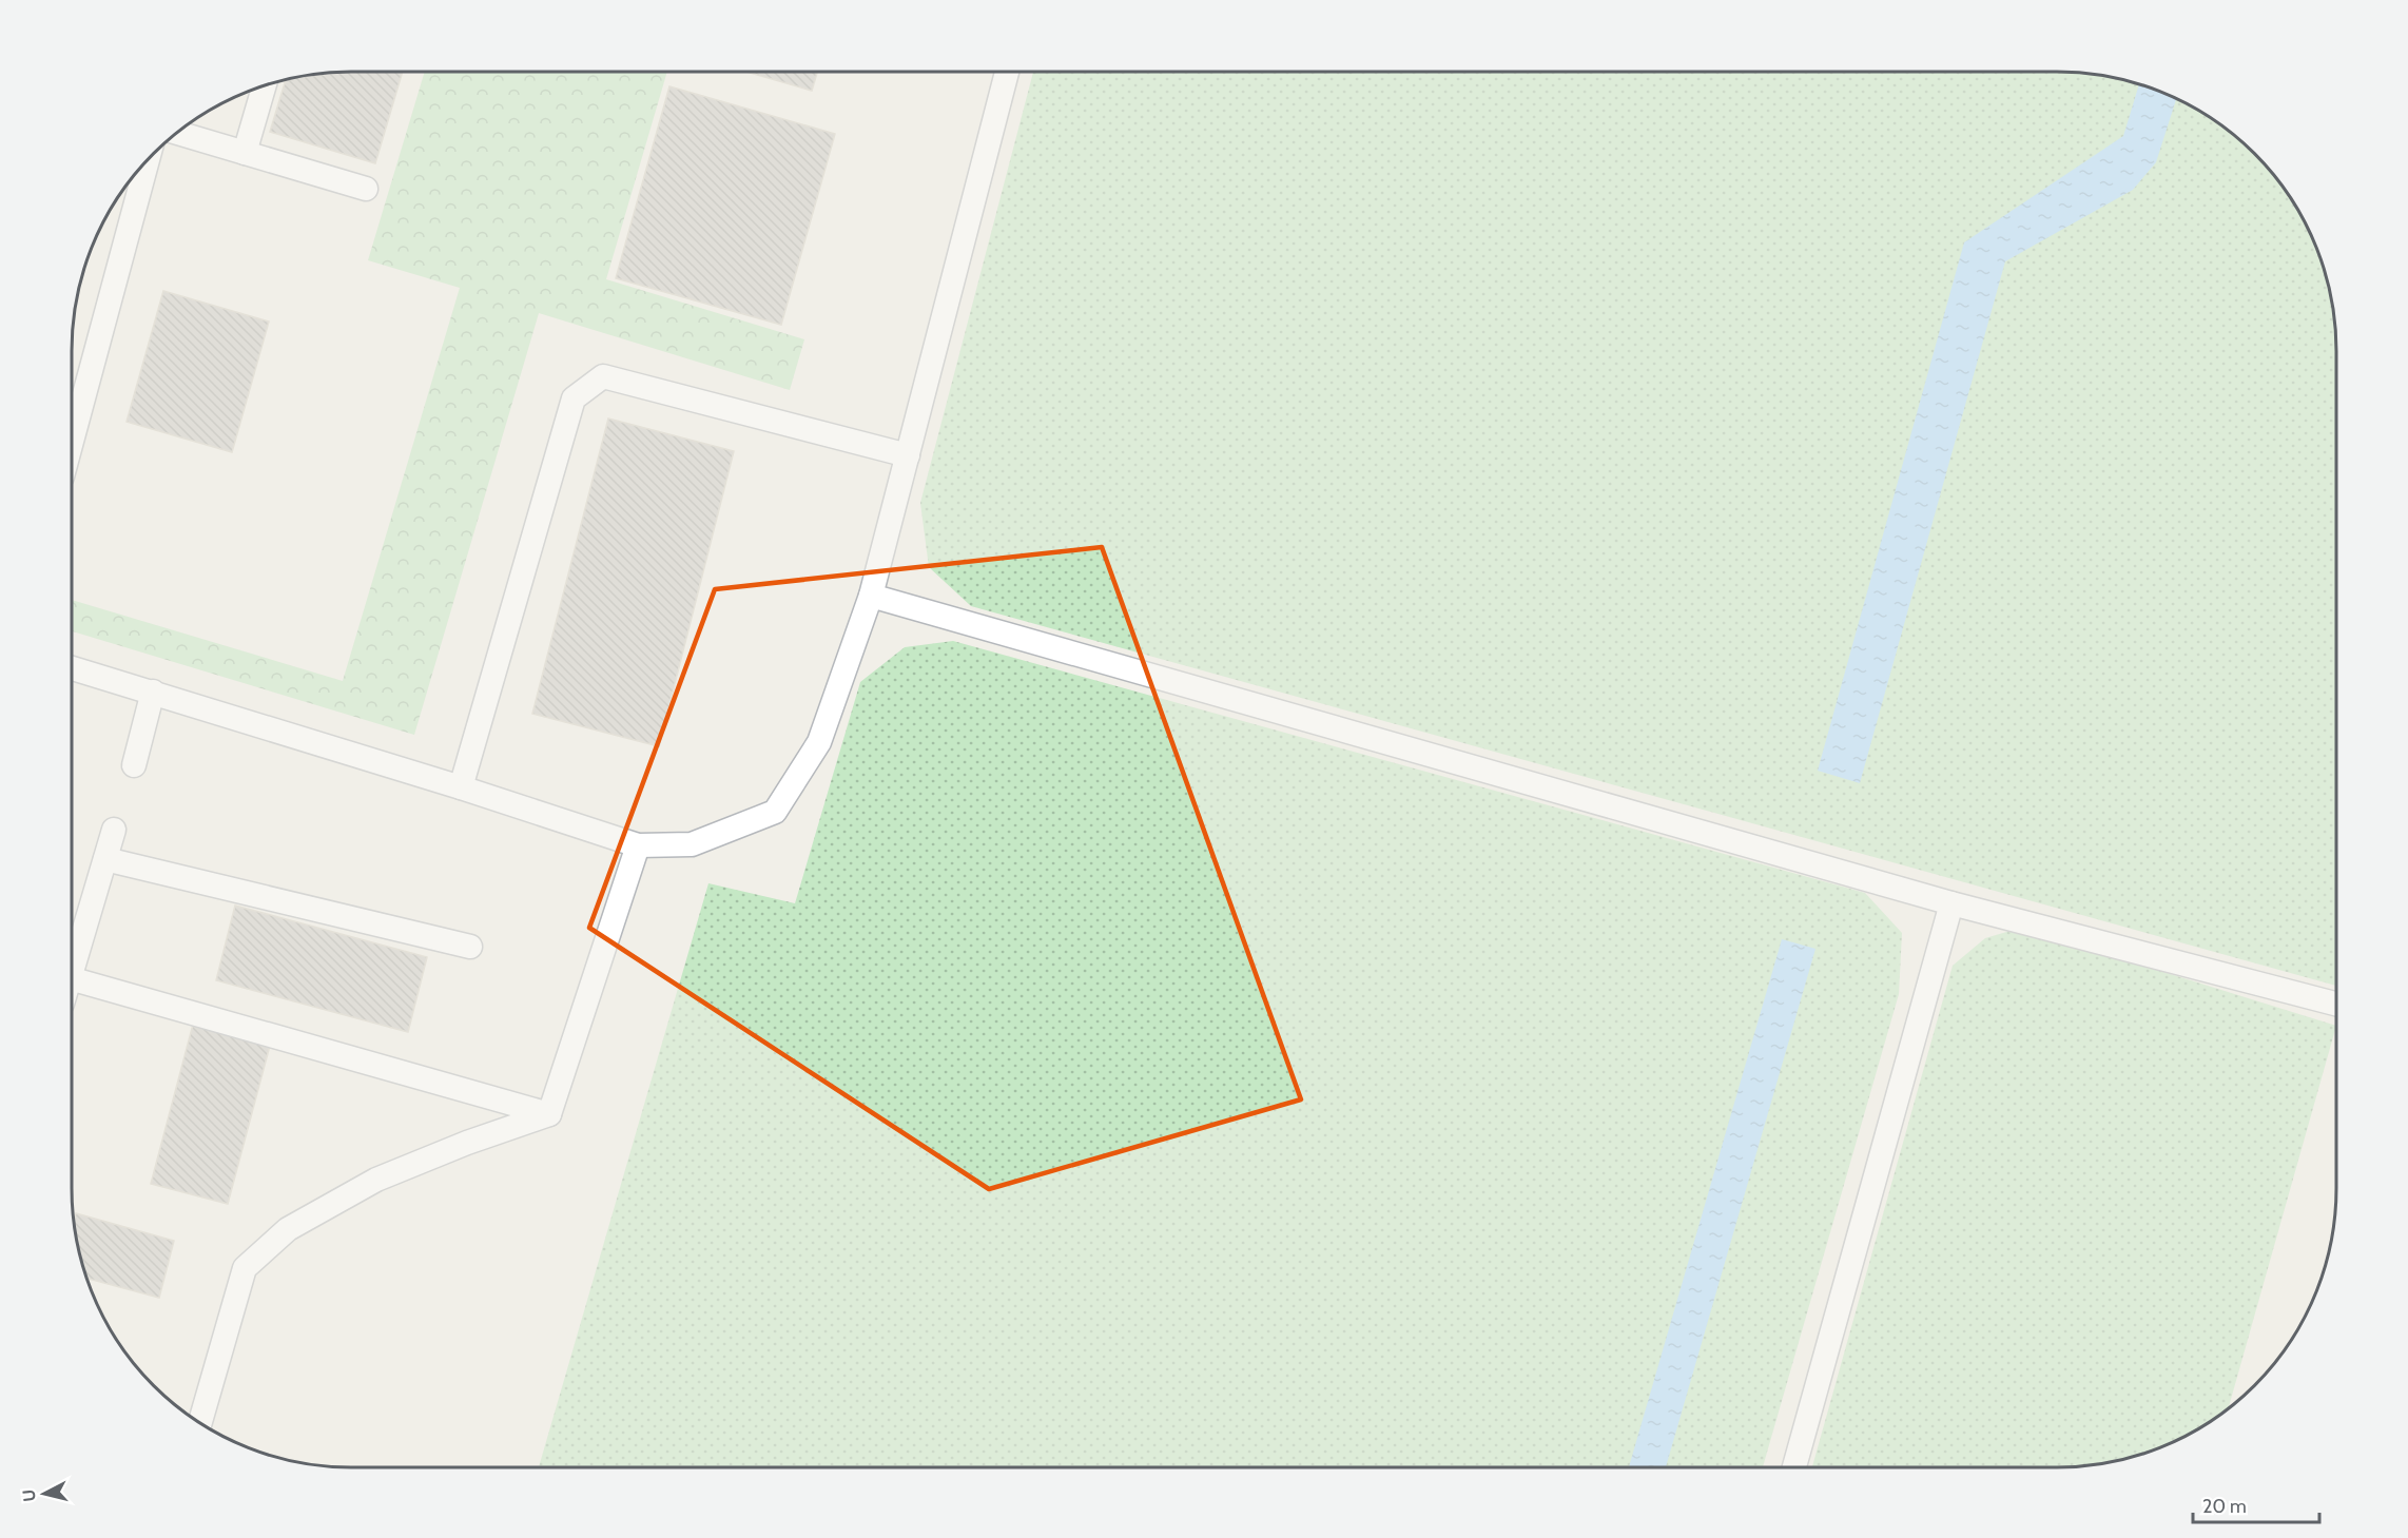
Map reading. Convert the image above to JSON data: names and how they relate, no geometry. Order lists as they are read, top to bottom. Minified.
{"scale_bar":"20 m","north":"left"}
